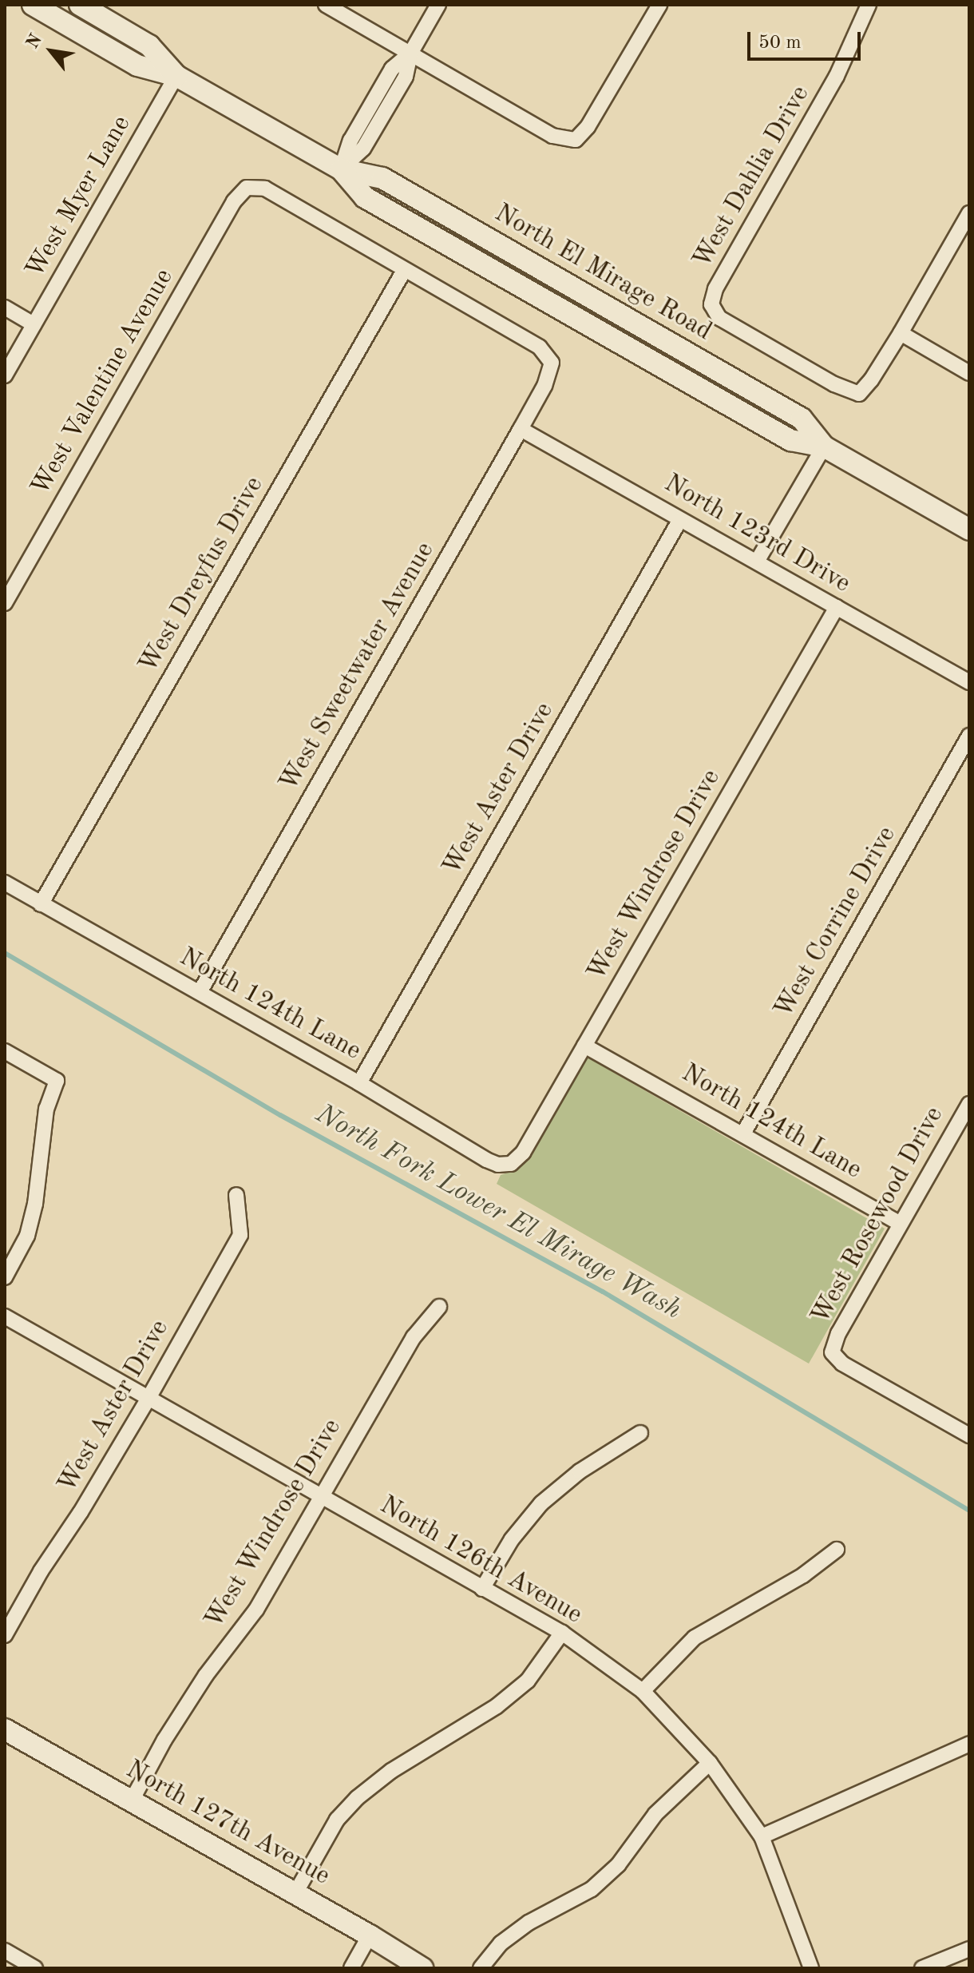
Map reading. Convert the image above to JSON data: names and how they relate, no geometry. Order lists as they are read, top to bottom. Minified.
{"streets":{"main road":["North El Mirage Road","North 127th Avenue"],"street":["West Dahlia Drive","West Myer Lane","West Valentine Avenue","North 123rd Drive","West Dreyfus Drive","West Sweetwater Avenue","West Aster Drive","West Windrose Drive","West Corrine Drive","North 124th Lane","West Rosewood Drive","North 126th Avenue"]},"crossings":[["West Myer Lane","North El Mirage Road"],["West Valentine Avenue","West Dreyfus Drive"],["West Valentine Avenue","West Sweetwater Avenue"],["North 123rd Drive","West Sweetwater Avenue"],["North 123rd Drive","West Aster Drive"],["North 123rd Drive","West Windrose Drive"],["West Dreyfus Drive","West Sweetwater Avenue"],["West Dreyfus Drive","North 124th Lane"],["West Sweetwater Avenue","North 124th Lane"],["West Aster Drive","North 124th Lane"],["West Aster Drive","North 126th Avenue"],["West Windrose Drive","North 124th Lane"],["West Windrose Drive","North 126th Avenue"],["West Windrose Drive","North 127th Avenue"],["West Corrine Drive","North 124th Lane"],["North 124th Lane","West Rosewood Drive"]],"water":["North Fork Lower El Mirage Wash"],"scale_bar":"50 m","north":"top left"}
